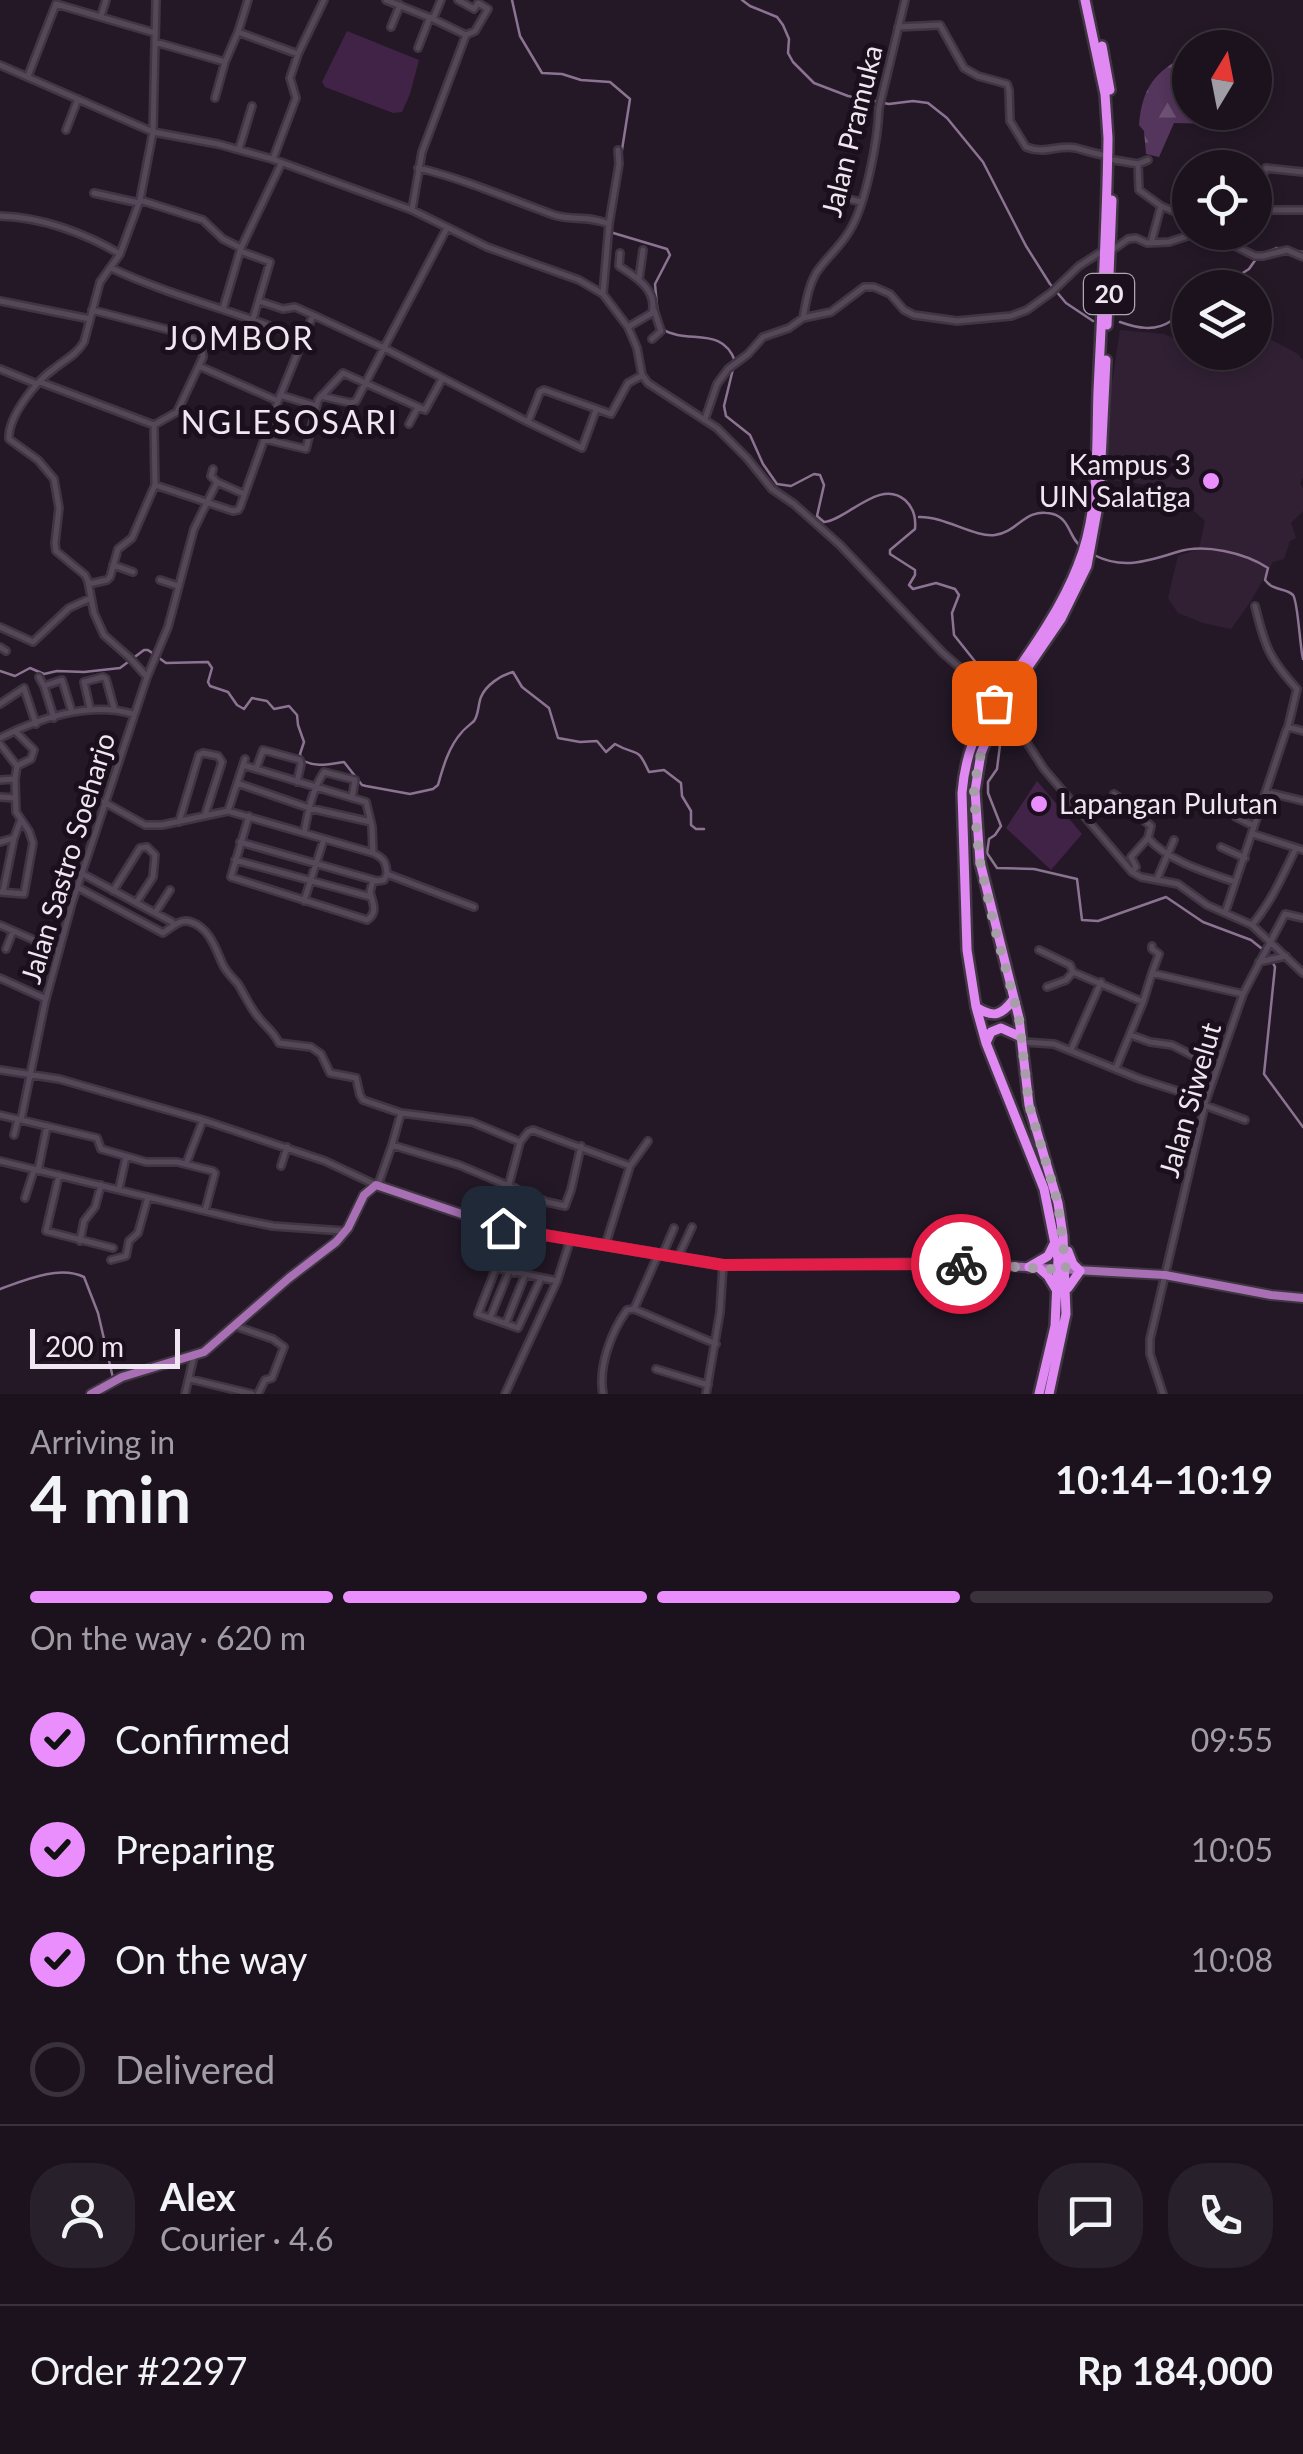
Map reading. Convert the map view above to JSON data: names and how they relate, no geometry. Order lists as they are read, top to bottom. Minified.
{"streets":{"highway":["20"],"street":["Jalan Pramuka","Jalan Sastro Soeharjo","Jalan Siwelut"]},"districts":["JOMBOR","NGLESOSARI"],"places":["Kampus 3 UIN Salatiga","Lapangan Pulutan"],"scale_bar":"200 m","north":"top","page":{"scale":"200 m","heading":["4 min","Arriving in","10:14–10:19"],"panel":["Alex","Courier · 4.6","Order #2297","Rp 184,000"],"bar":"On the way · 620 m","list":[["Confirmed","09:55"],["Preparing","10:05"],["On the way","10:08"],"Delivered"]}}
